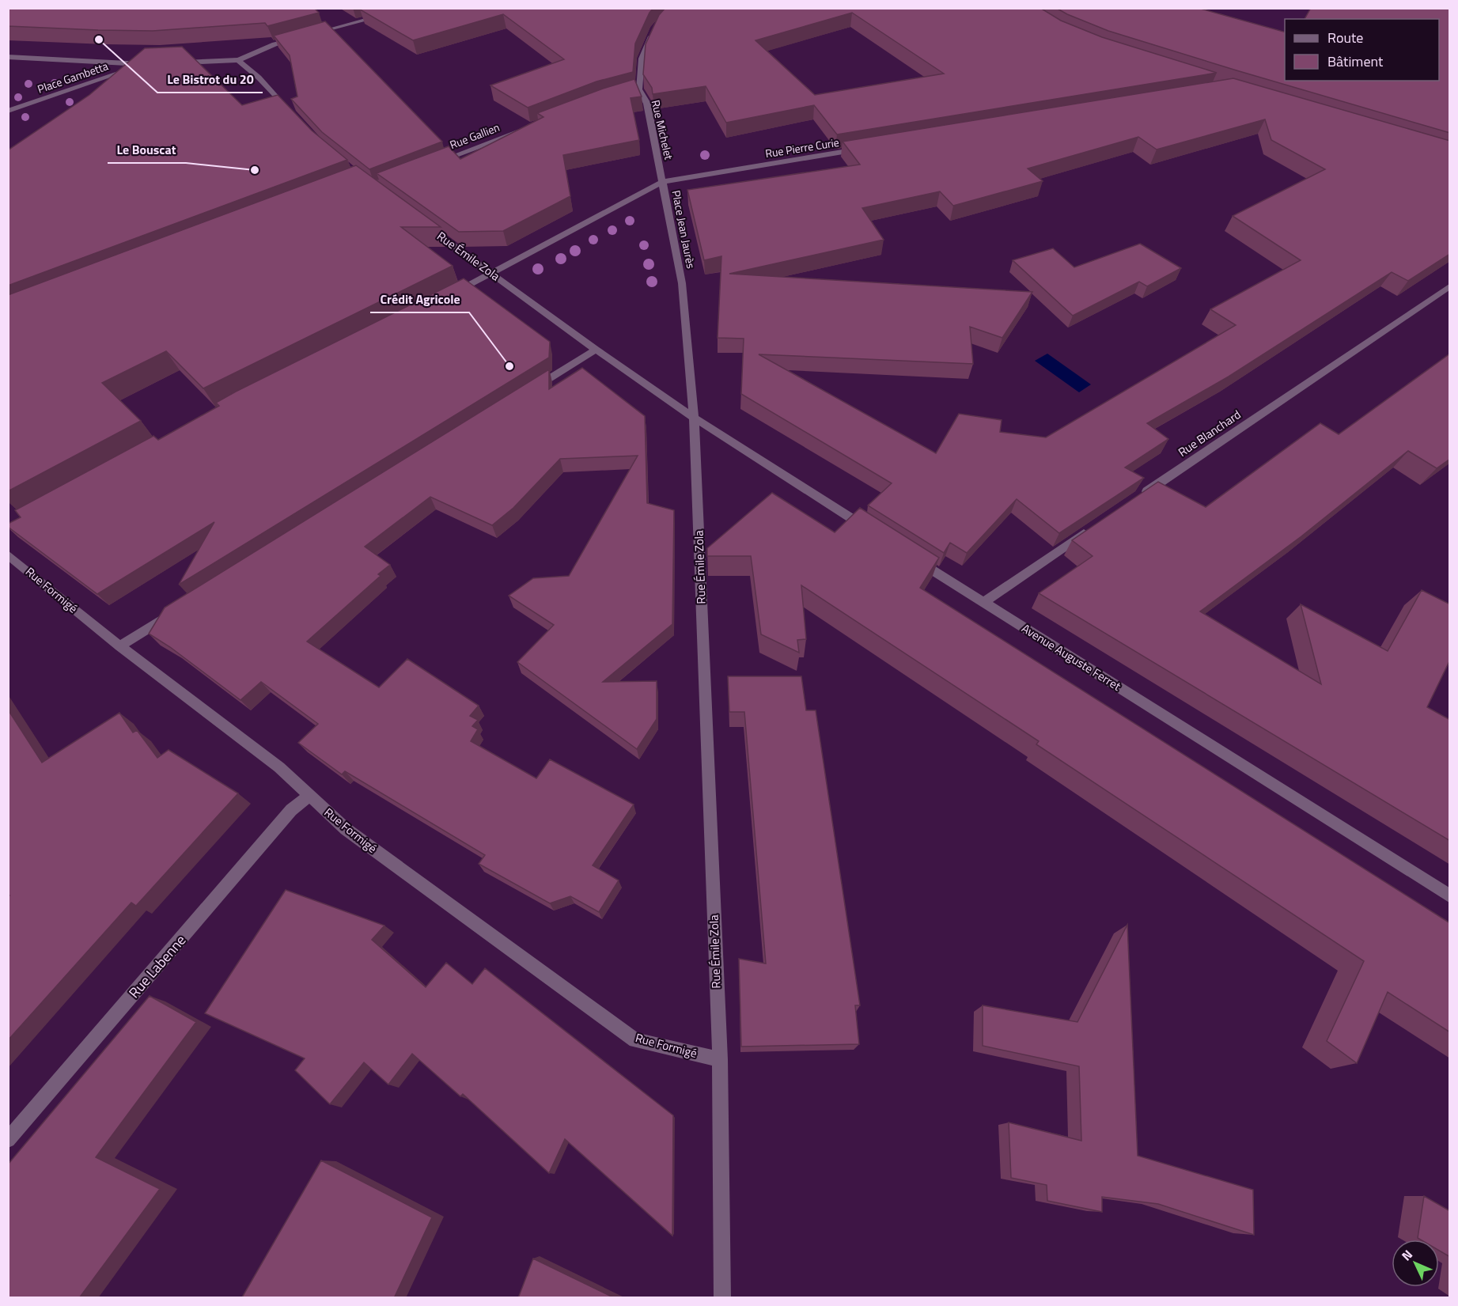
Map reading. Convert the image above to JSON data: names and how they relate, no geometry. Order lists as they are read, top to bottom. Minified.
{"streets":{"street":["Place Gambetta","Rue Michelet","Rue Gallien","Rue Pierre Curie","Place Jean Jaurès","Rue Émile Zola","Rue Blanchard","Rue Formigé","Avenue Auguste Ferret","Rue Labenne"]},"crossings":[["Rue Michelet","Rue Pierre Curie"],["Rue Michelet","Place Jean Jaurès"],["Rue Pierre Curie","Place Jean Jaurès"],["Place Jean Jaurès","Rue Émile Zola"],["Rue Émile Zola","Rue Formigé"],["Rue Formigé","Rue Labenne"]],"places":["Le Bistrot du 20","Le Bouscat","Crédit Agricole"],"legend":["Route","Bâtiment"],"north":"top left"}
